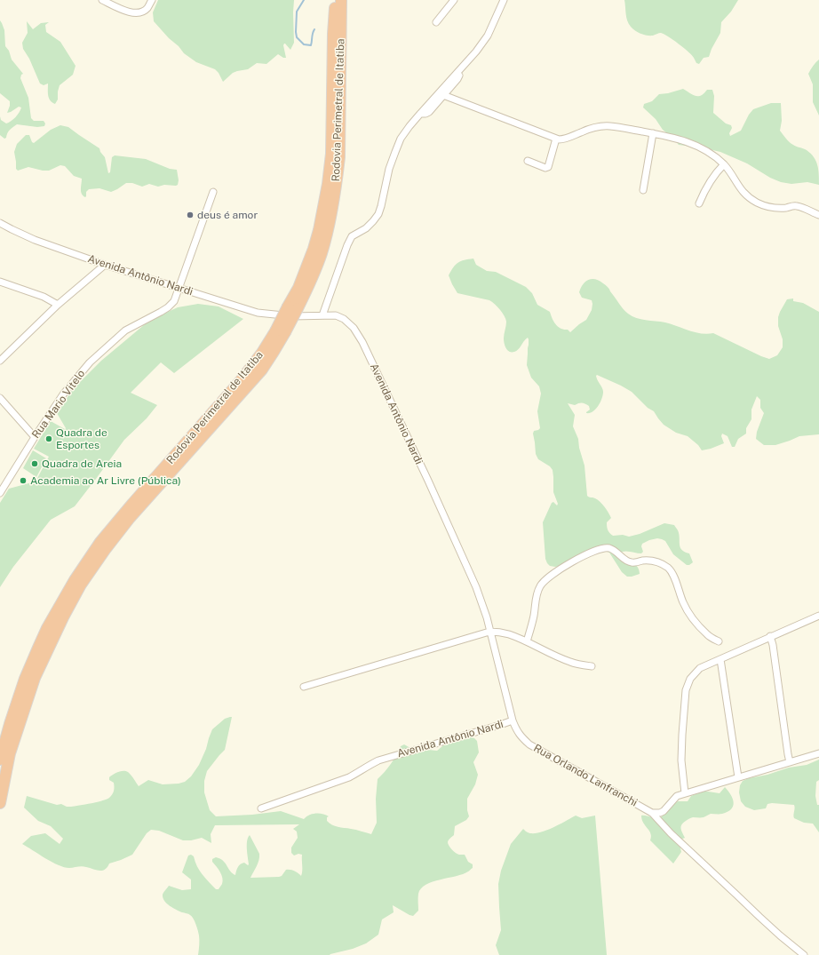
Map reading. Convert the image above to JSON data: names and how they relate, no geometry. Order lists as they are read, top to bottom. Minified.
{"streets":{"highway":["Rodovia Perimetral de Itatiba"],"street":["Avenida Antônio Nardi","Rua Mario Vitelo","Rua Orlando Lanfranchi"]},"crossings":[["Avenida Antônio Nardi","Rua Mario Vitelo"],["Avenida Antônio Nardi","Rua Orlando Lanfranchi"]],"places":["deus é amor","Quadra de Esportes","Quadra de Areia","Academia ao Ar Livre (Pública)"]}
